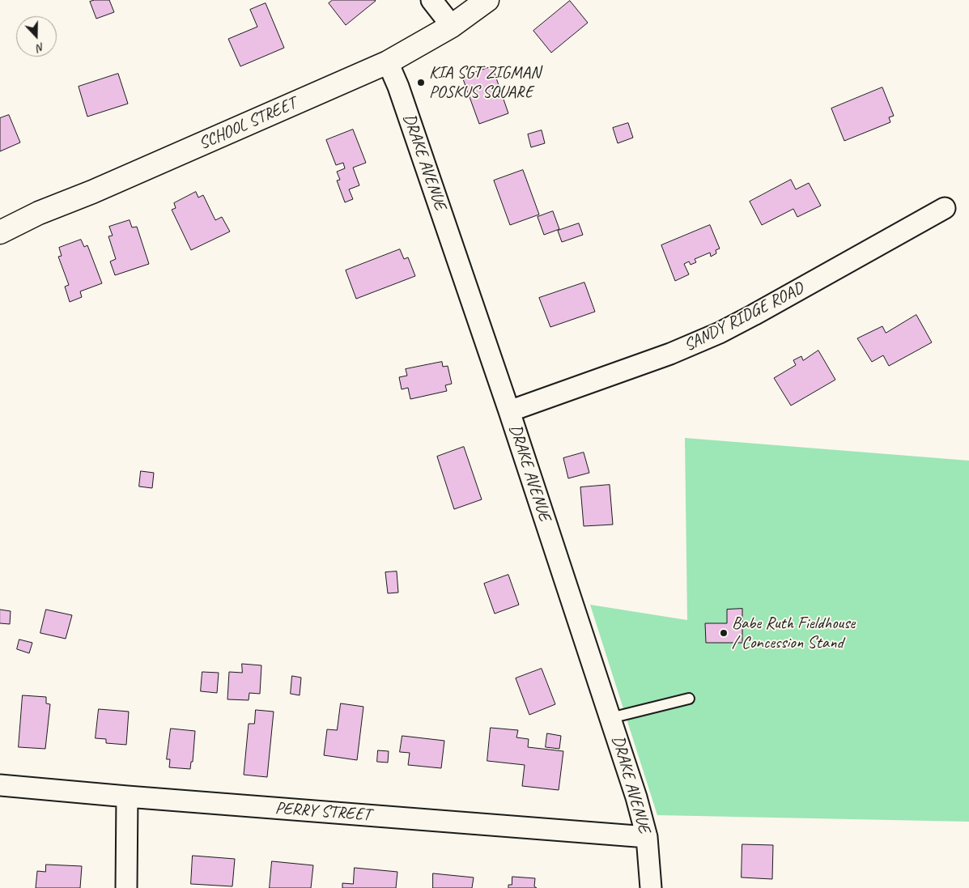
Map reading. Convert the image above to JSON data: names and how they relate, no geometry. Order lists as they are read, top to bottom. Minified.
{"streets":{"street":["SCHOOL STREET","DRAKE AVENUE","SANDY RIDGE ROAD","PERRY STREET"]},"crossings":[["SCHOOL STREET","DRAKE AVENUE"],["DRAKE AVENUE","SANDY RIDGE ROAD"],["DRAKE AVENUE","PERRY STREET"]],"places":["KIA SGT ZIGMAN POSKUS SQUARE","Babe Ruth Fieldhouse / Concession Stand"],"north":"bottom"}
